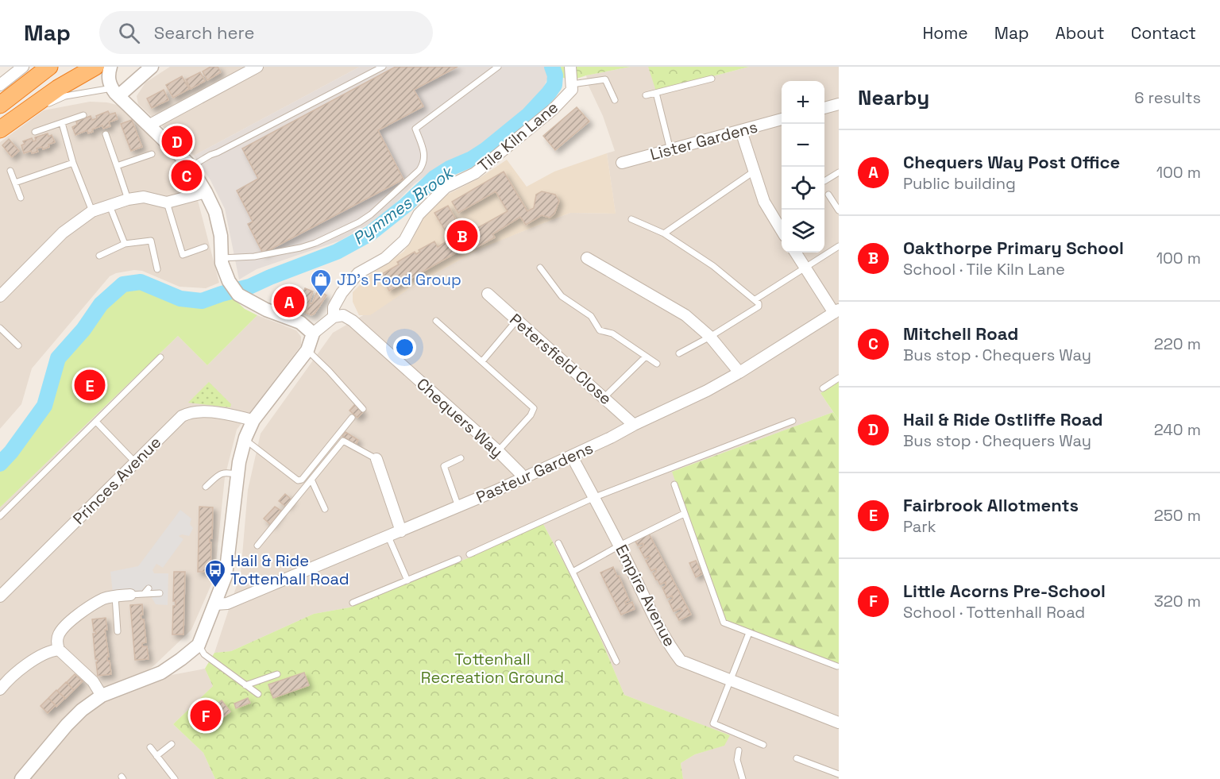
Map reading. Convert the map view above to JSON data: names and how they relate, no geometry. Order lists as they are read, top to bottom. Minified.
{"streets":{"street":["Tile Kiln Lane","Lister Gardens","Petersfield Close","Chequers Way","Pasteur Gardens","Princes Avenue","Empire Avenue"]},"crossings":[["Tile Kiln Lane","Chequers Way"],["Petersfield Close","Pasteur Gardens"],["Chequers Way","Pasteur Gardens"],["Pasteur Gardens","Empire Avenue"]],"water":["Pymmes Brook"],"parks":["Tottenhall Recreation Ground"],"places":{"shop":["JD's Food Group"],"bus stop":["Hail & Ride Tottenhall Road"]},"page":{"header":"Map","search":"Search here","nav":["Home","Map","About","Contact"],"heading":["Nearby","6 results"],"map_buttons":["+","−"],"pins":["D","C","B","A","E","F"],"list":[{"mark":"A","name":"Chequers Way Post Office","note":"Public building","value":"100 m"},{"mark":"B","name":"Oakthorpe Primary School","note":"School · Tile Kiln Lane","value":"100 m"},{"mark":"C","name":"Mitchell Road","note":"Bus stop · Chequers Way","value":"220 m"},{"mark":"D","name":"Hail & Ride Ostliffe Road","note":"Bus stop · Chequers Way","value":"240 m"},{"mark":"E","name":"Fairbrook Allotments","note":"Park","value":"250 m"},{"mark":"F","name":"Little Acorns Pre-School","note":"School · Tottenhall Road","value":"320 m"}]}}
